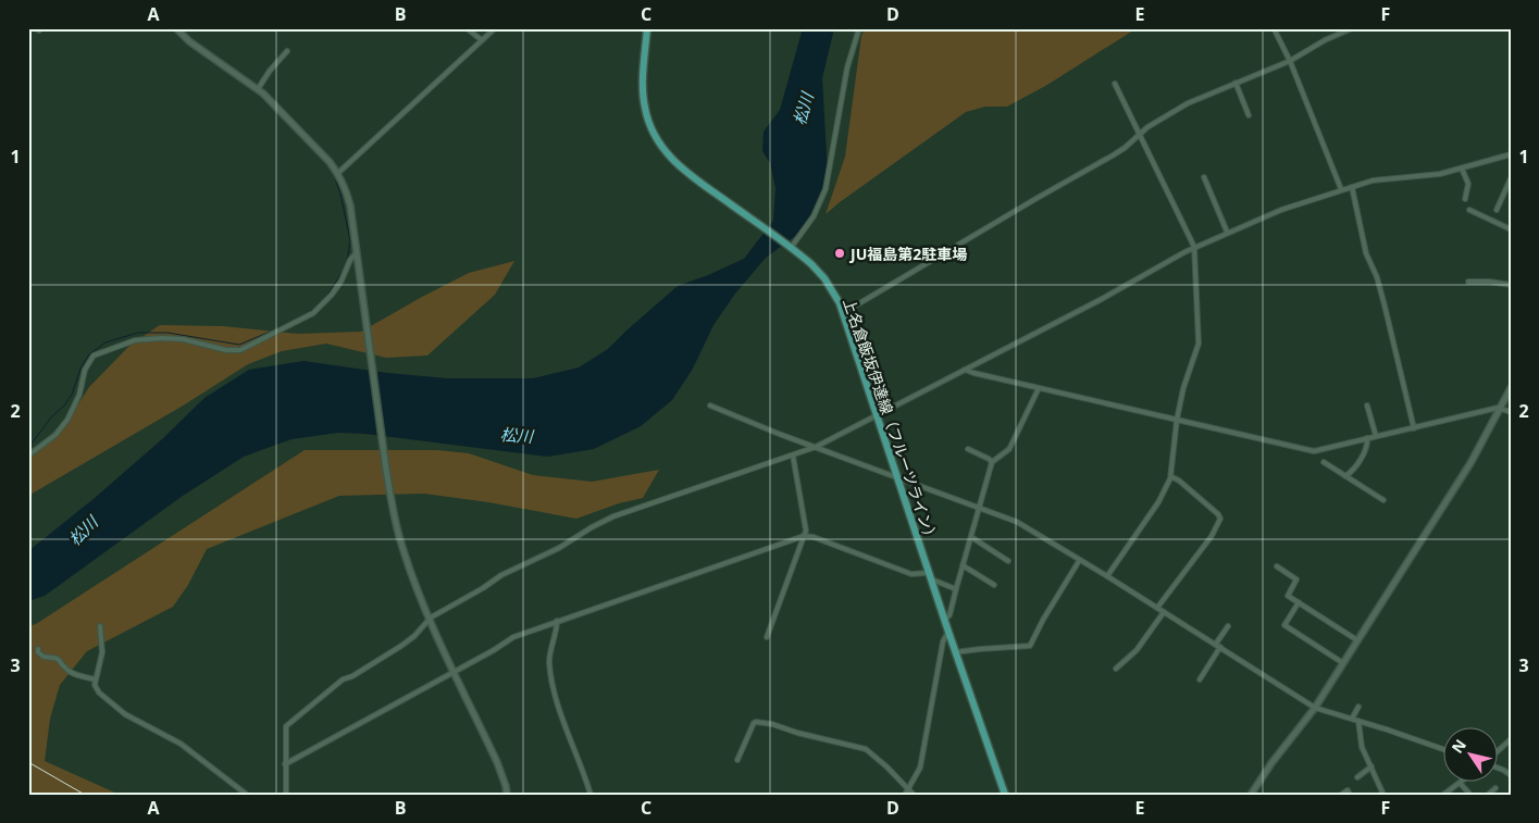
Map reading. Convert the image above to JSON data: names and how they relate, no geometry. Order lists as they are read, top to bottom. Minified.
{"streets":{"main road":["上名倉飯坂伊達線（フルーツライン）"]},"water":["松川"],"places":["JU福島第2駐車場"],"north":"top left","grid":{"columns":["A","B","C","D","E","F"],"rows":["1","2","3"]}}
